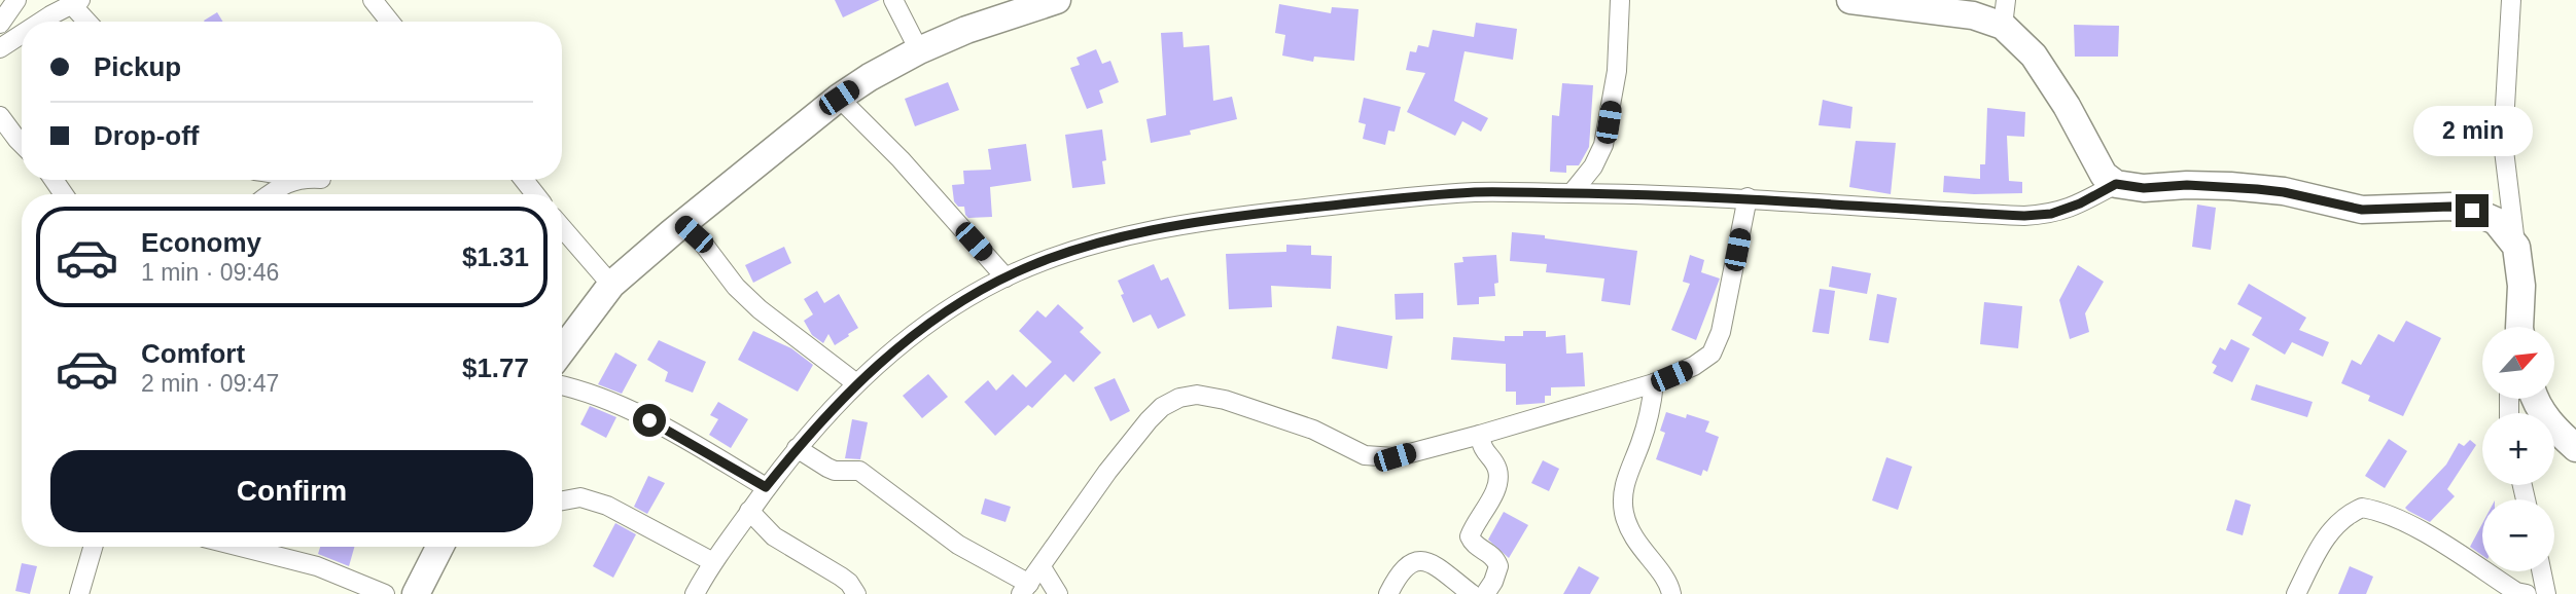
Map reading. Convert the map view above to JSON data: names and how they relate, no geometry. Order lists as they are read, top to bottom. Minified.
{"north":"top right","page":{"banner":["Pickup","Drop-off"],"bubble":"2 min","list":[{"name":"Economy","note":"1 min · 09:46","value":"$1.31"},{"name":"Comfort","note":"2 min · 09:47","value":"$1.77"}],"map_buttons":["+","−"],"buttons":"Confirm"}}
